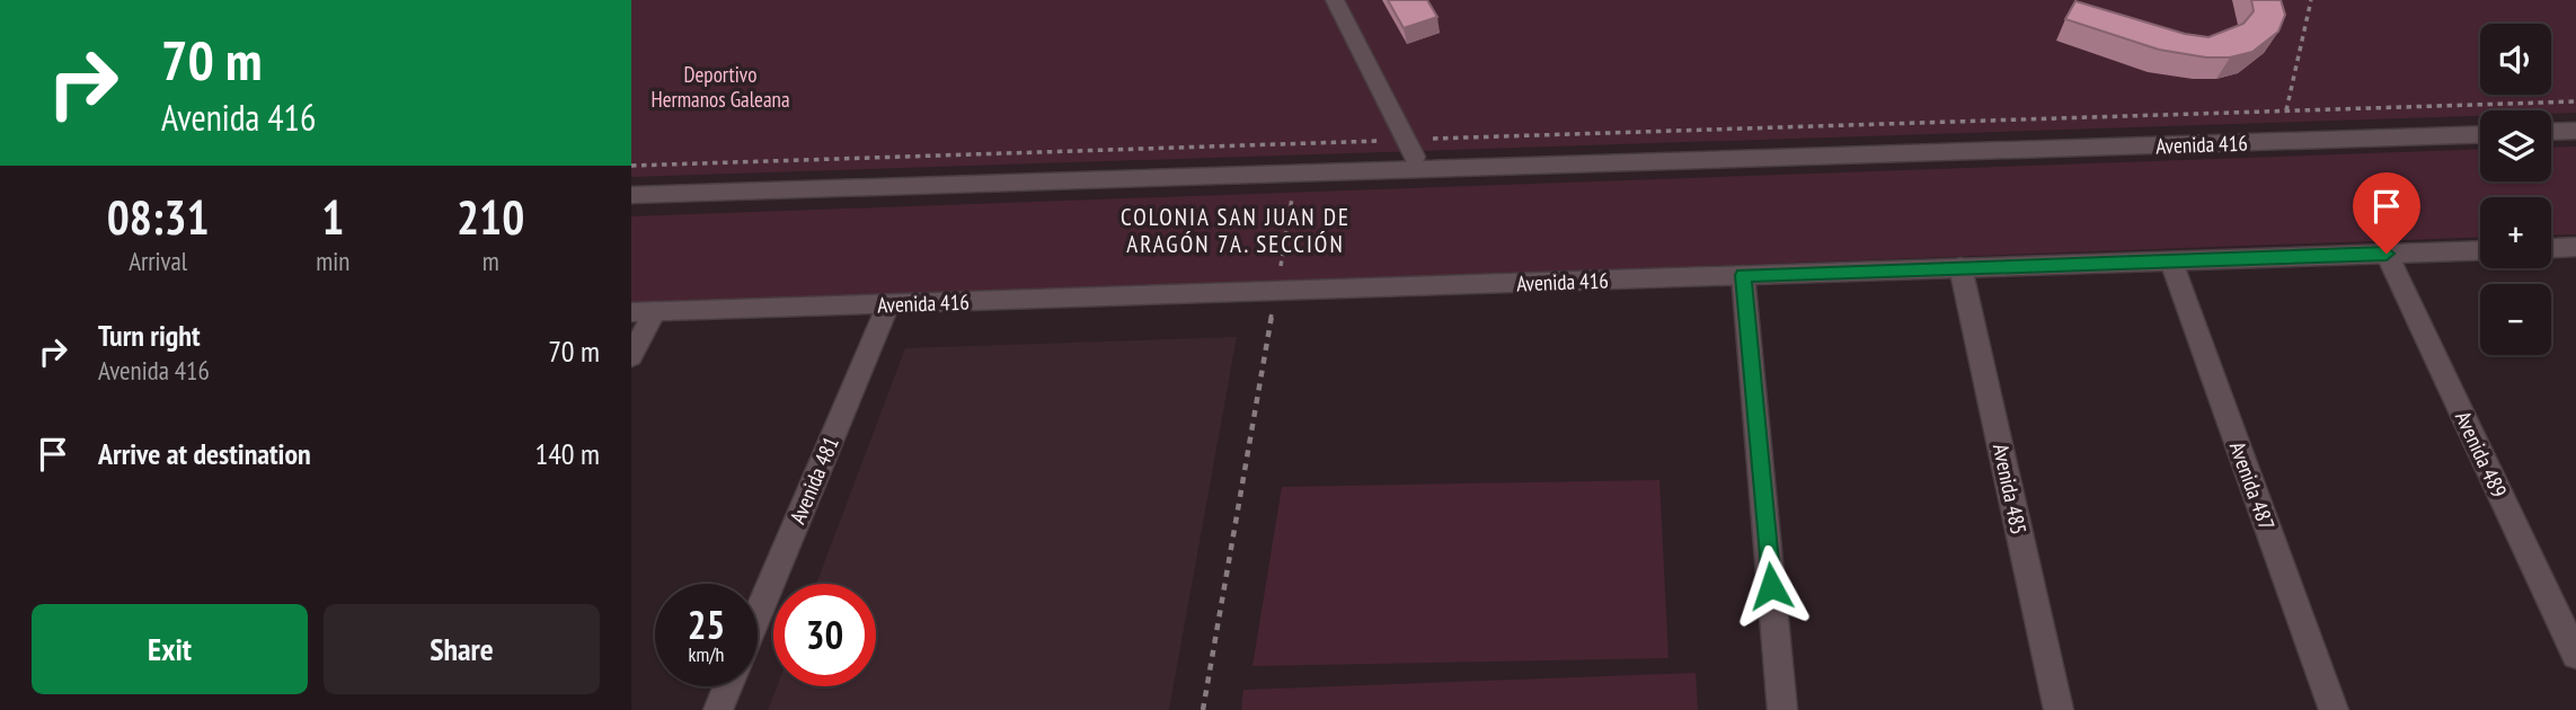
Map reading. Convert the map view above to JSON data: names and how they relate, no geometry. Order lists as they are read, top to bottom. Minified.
{"streets":{"street":["Avenida 416","Avenida 489","Avenida 481","Avenida 487","Avenida 485"]},"crossings":[["Avenida 416","Avenida 489"],["Avenida 416","Avenida 481"],["Avenida 416","Avenida 487"],["Avenida 416","Avenida 485"]],"districts":["COLONIA SAN JUAN DE ARAGÓN 7A. SECCIÓN"],"parks":["Deportivo Hermanos Galeana"],"page":{"turn":["70 m","Avenida 416"],"map_buttons":["+","−"],"eta":["08:31","Arrival","1","min","210","m"],"list":[{"name":"Turn right","note":"Avenida 416","value":"70 m"},{"name":"Arrive at destination","value":"140 m"}],"speed":"25 km/h","limit":"30","buttons":["Exit","Share"]}}
